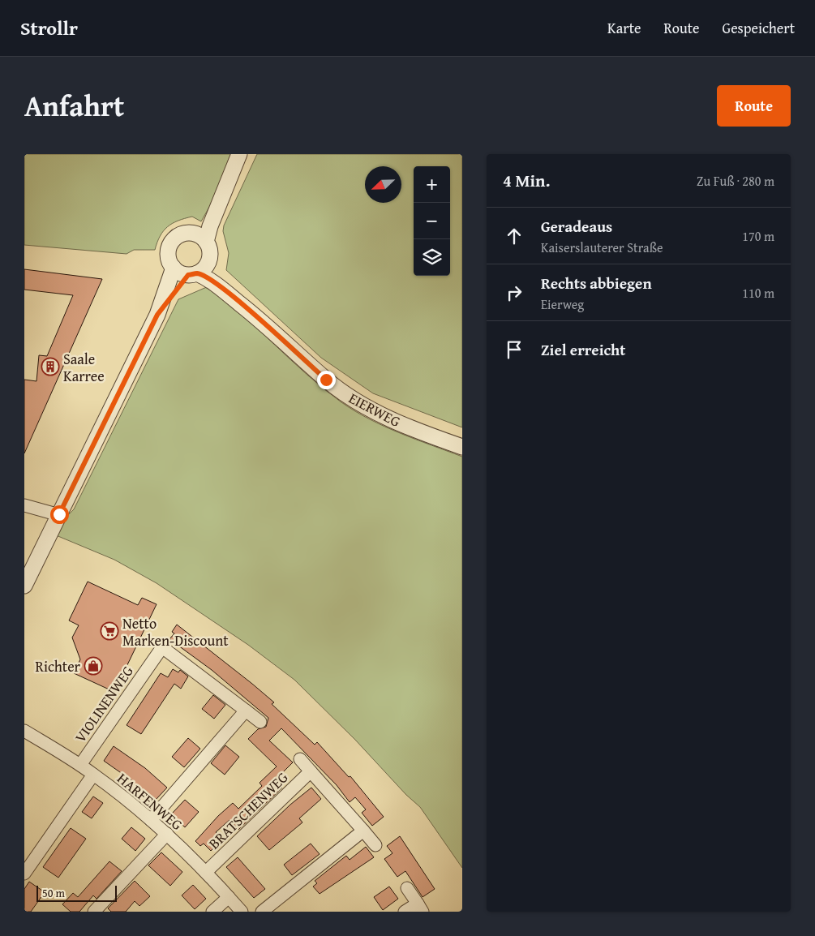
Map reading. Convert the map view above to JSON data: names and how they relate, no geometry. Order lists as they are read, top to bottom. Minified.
{"streets":{"street":["EIERWEG","VIOLINENWEG","HARFENWEG","BRATSCHENWEG"]},"crossings":[["VIOLINENWEG","HARFENWEG"],["HARFENWEG","BRATSCHENWEG"]],"places":{"building":["Saale Karree"],"supermarket":["Netto Marken-Discount"],"shop":["Richter"]},"scale_bar":"50 m","north":"bottom left","page":{"header":"Strollr","nav":["Karte","Route","Gespeichert"],"title":"Anfahrt","buttons":"Route","heading":["4 Min.","Zu Fuß · 280 m"],"map_buttons":["+","−"],"list":[["Geradeaus","Kaiserslauterer Straße","170 m"],["Rechts abbiegen","Eierweg","110 m"],"Ziel erreicht"],"scale":"50 m"}}
